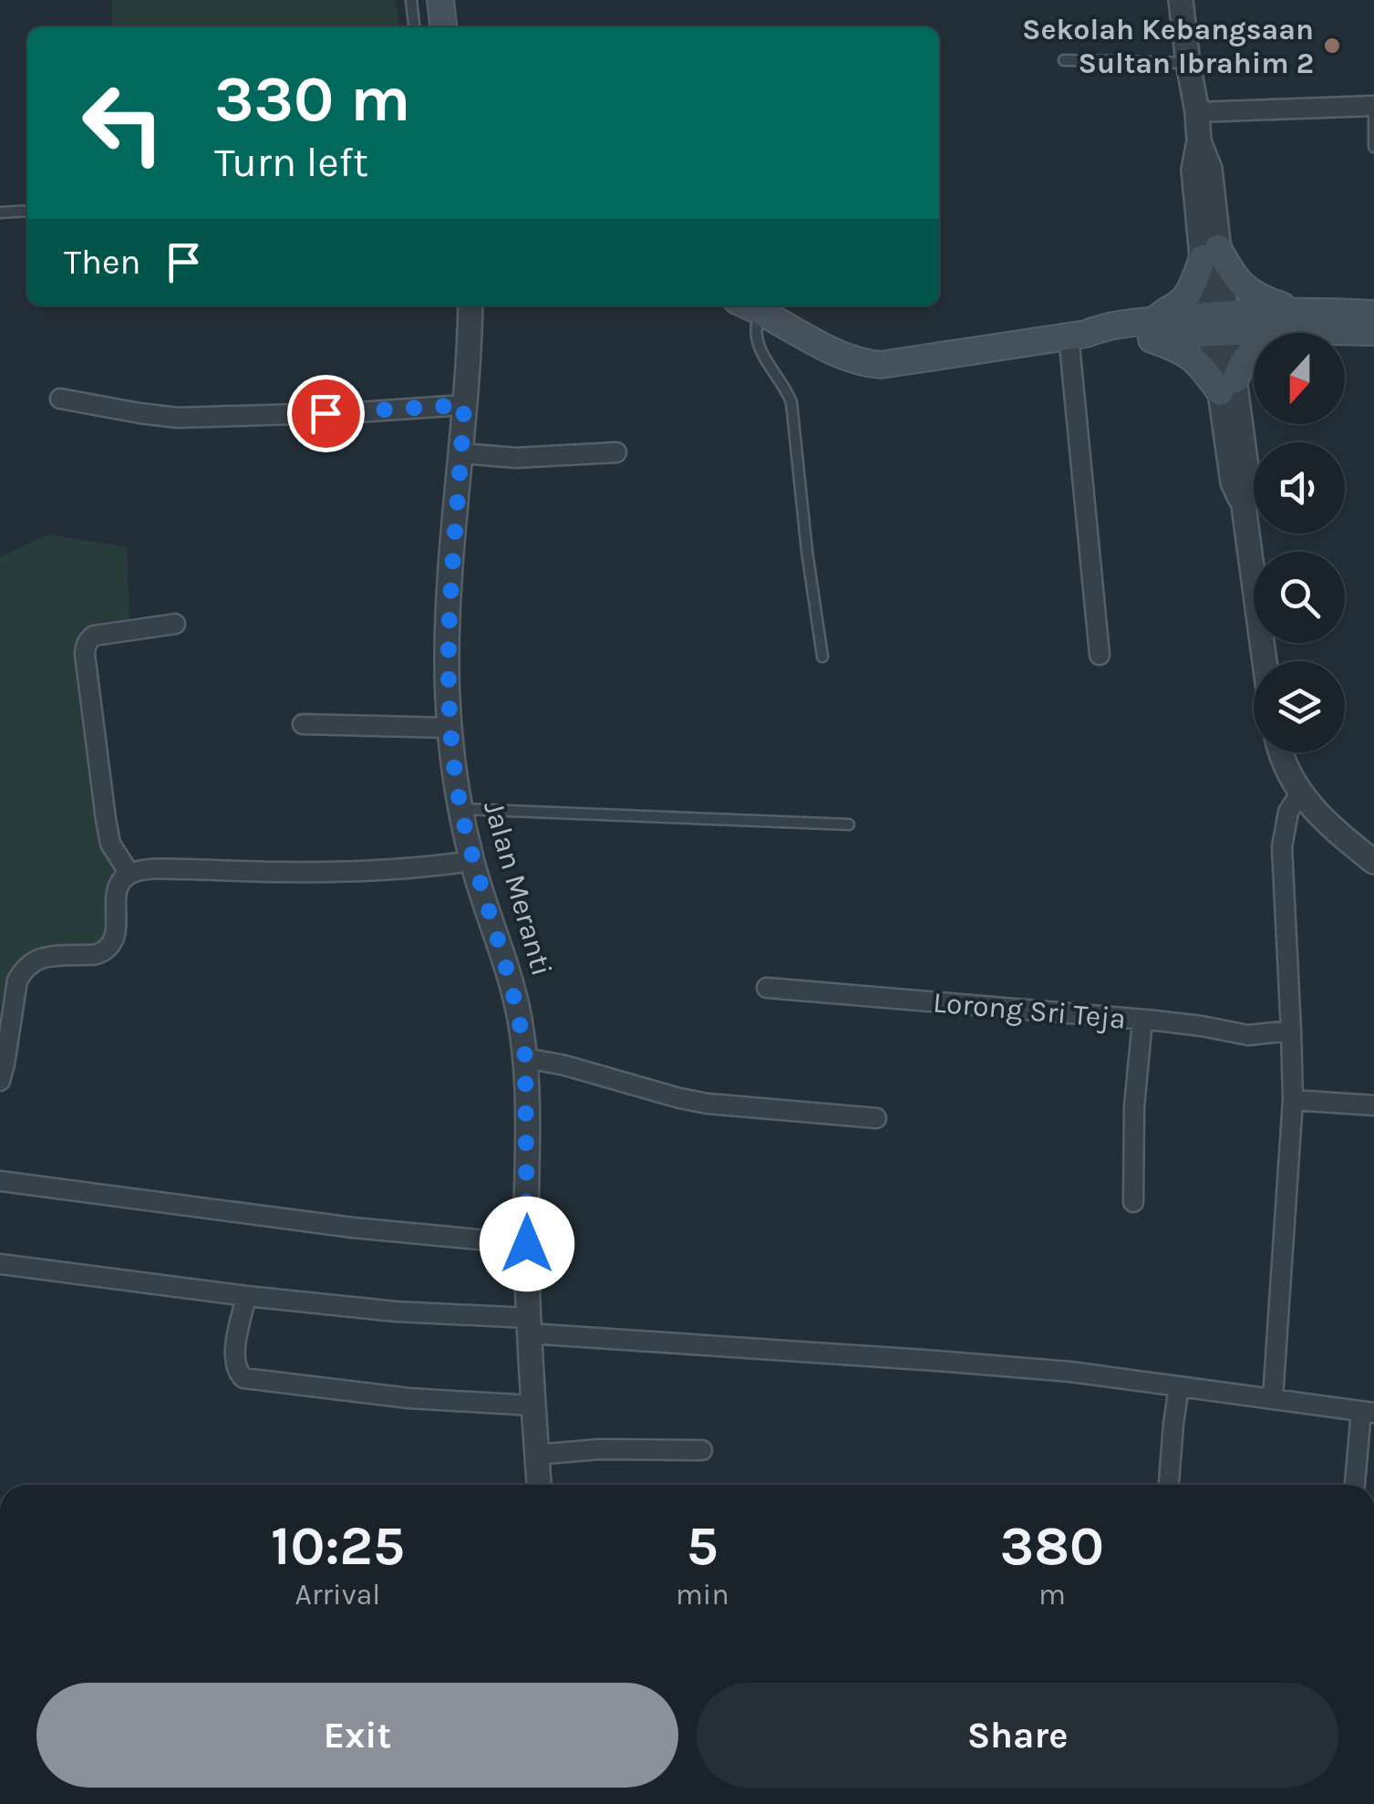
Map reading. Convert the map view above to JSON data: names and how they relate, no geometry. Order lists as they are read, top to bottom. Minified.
{"streets":{"street":["Jalan Meranti","Lorong Sri Teja"]},"places":["Sekolah Kebangsaan Sultan Ibrahim 2"],"north":"bottom","page":{"turn":["330 m","Turn left"],"then":"Then","eta":["10:25","Arrival","5","min","380","m"],"buttons":["Exit","Share"]}}
